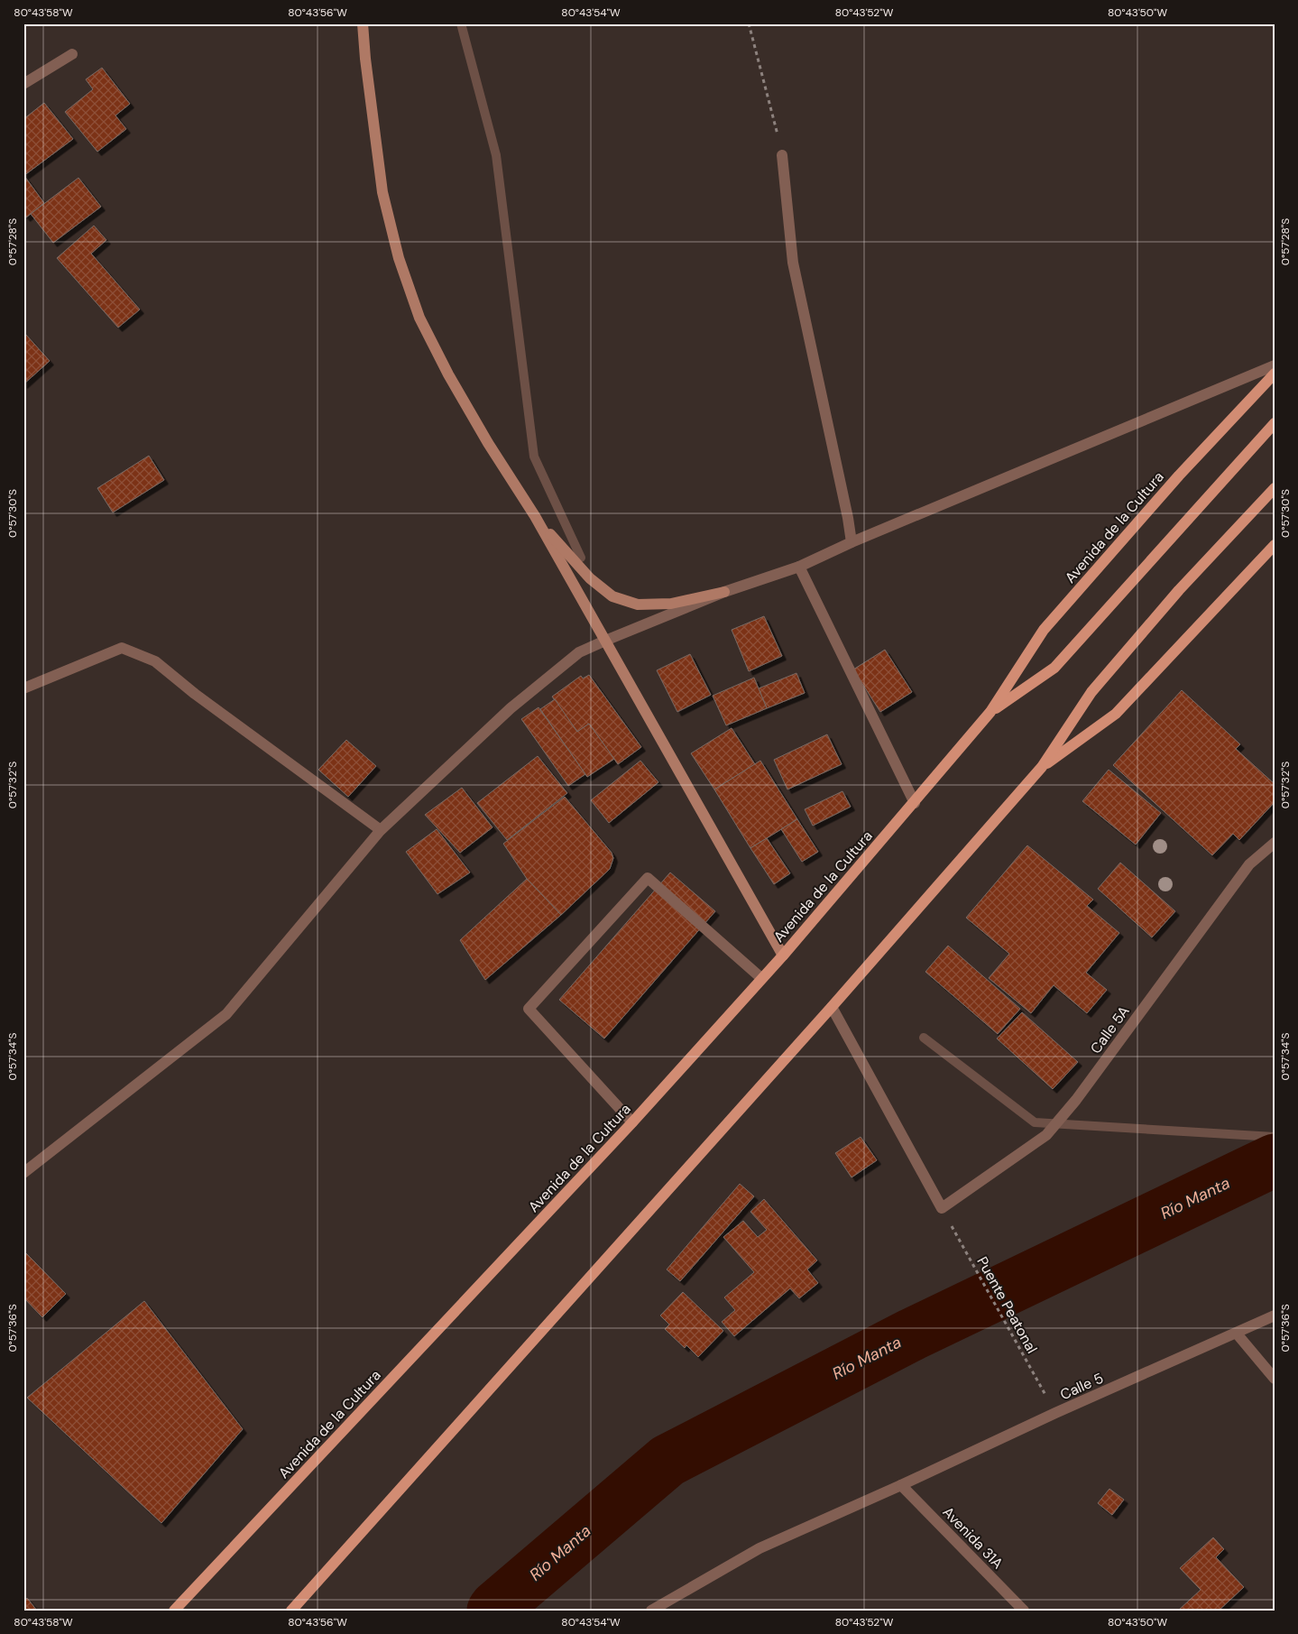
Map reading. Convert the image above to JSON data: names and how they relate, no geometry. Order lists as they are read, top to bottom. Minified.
{"streets":{"main road":["Avenida de la Cultura"],"street":["Calle 5A","Calle 5","Avenida 31A"],"path":["Puente Peatonal"]},"crossings":[["Calle 5","Avenida 31A"]],"water":["Río Manta"],"coordinates":["80°43'58\"W","80°43'56\"W","80°43'54\"W","80°43'52\"W","80°43'50\"W","0°57'28\"S","0°57'30\"S","0°57'32\"S","0°57'34\"S","0°57'36\"S"]}
